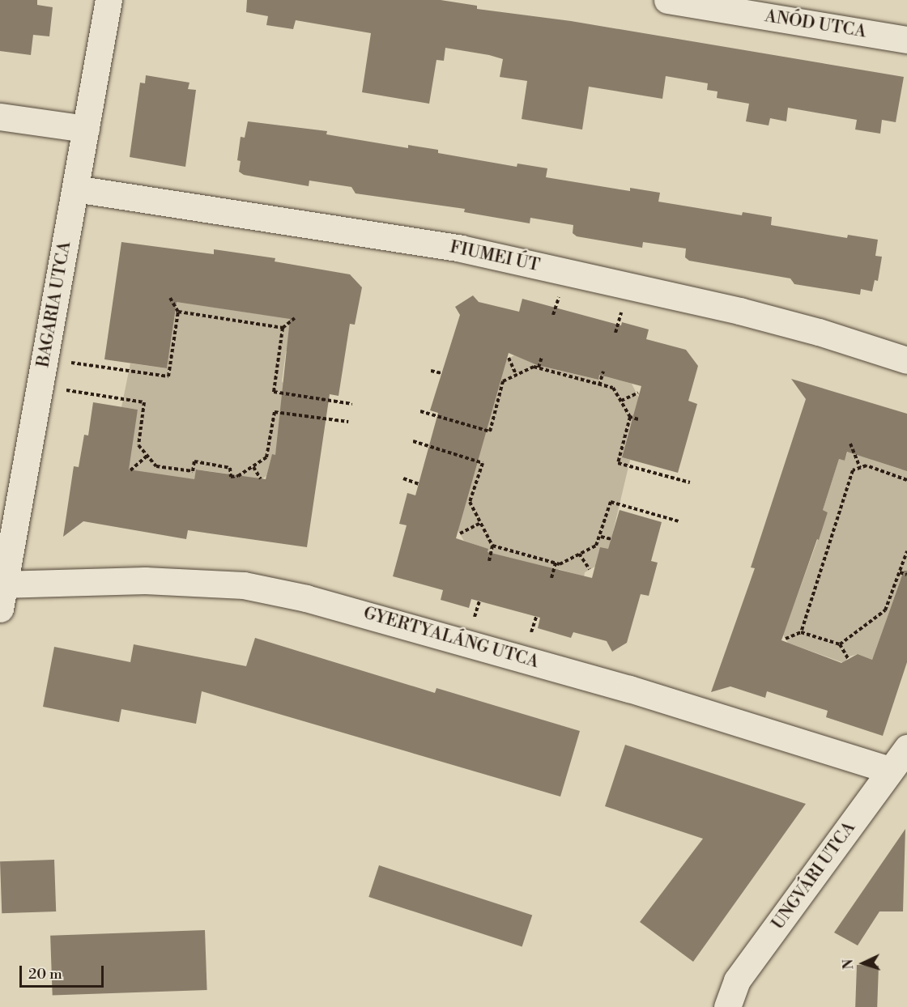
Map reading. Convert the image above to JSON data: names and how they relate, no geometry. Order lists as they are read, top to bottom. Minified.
{"streets":{"street":["ANÓD UTCA","FIUMEI ÚT","BAGARIA UTCA","GYERTYALÁNG UTCA","UNGVÁRI UTCA"]},"crossings":[["FIUMEI ÚT","BAGARIA UTCA"],["BAGARIA UTCA","GYERTYALÁNG UTCA"],["GYERTYALÁNG UTCA","UNGVÁRI UTCA"]],"scale_bar":"20 m","north":"left"}
